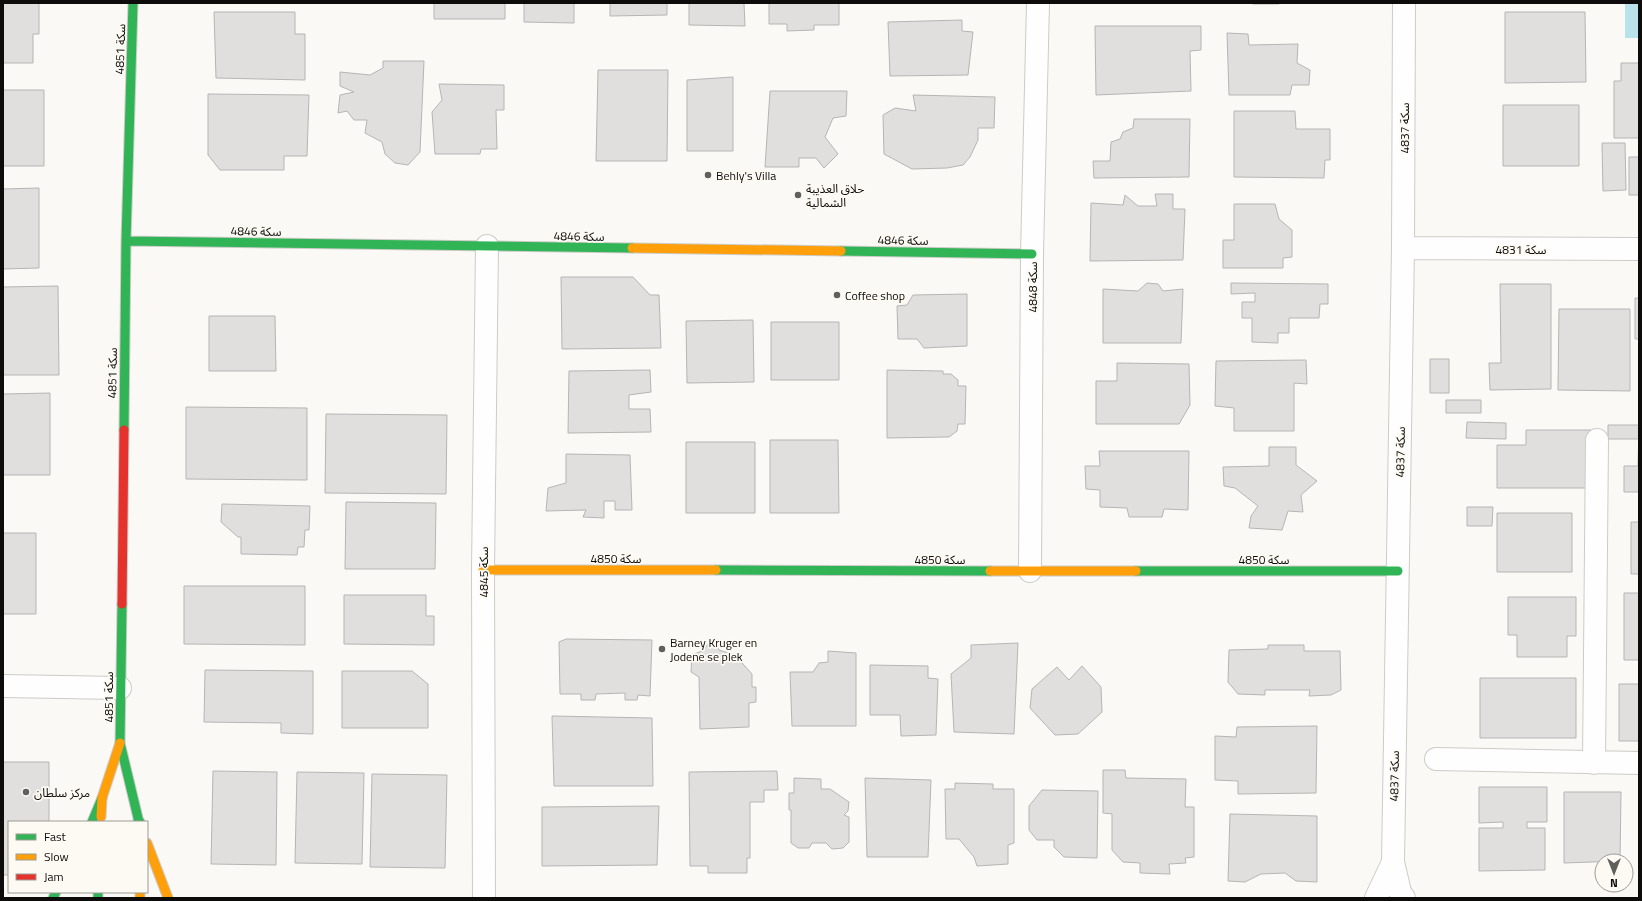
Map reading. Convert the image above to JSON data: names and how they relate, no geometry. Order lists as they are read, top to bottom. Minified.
{"streets":{"street":["سكة 4851","سكة 4837","سكة 4846","سكة 4831","سكة 4848","سكة 4850","سكة 4845"]},"crossings":[["سكة 4851","سكة 4846"],["سكة 4837","سكة 4831"],["سكة 4837","سكة 4850"],["سكة 4846","سكة 4848"],["سكة 4846","سكة 4845"],["سكة 4848","سكة 4850"],["سكة 4850","سكة 4845"]],"places":["Behly's Villa","حلاق العذيبة الشمالية","Coffee shop","Barney Kruger en Jodene se plek","مركز سلطان"],"legend":["Fast","Slow","Jam"],"north":"bottom"}
